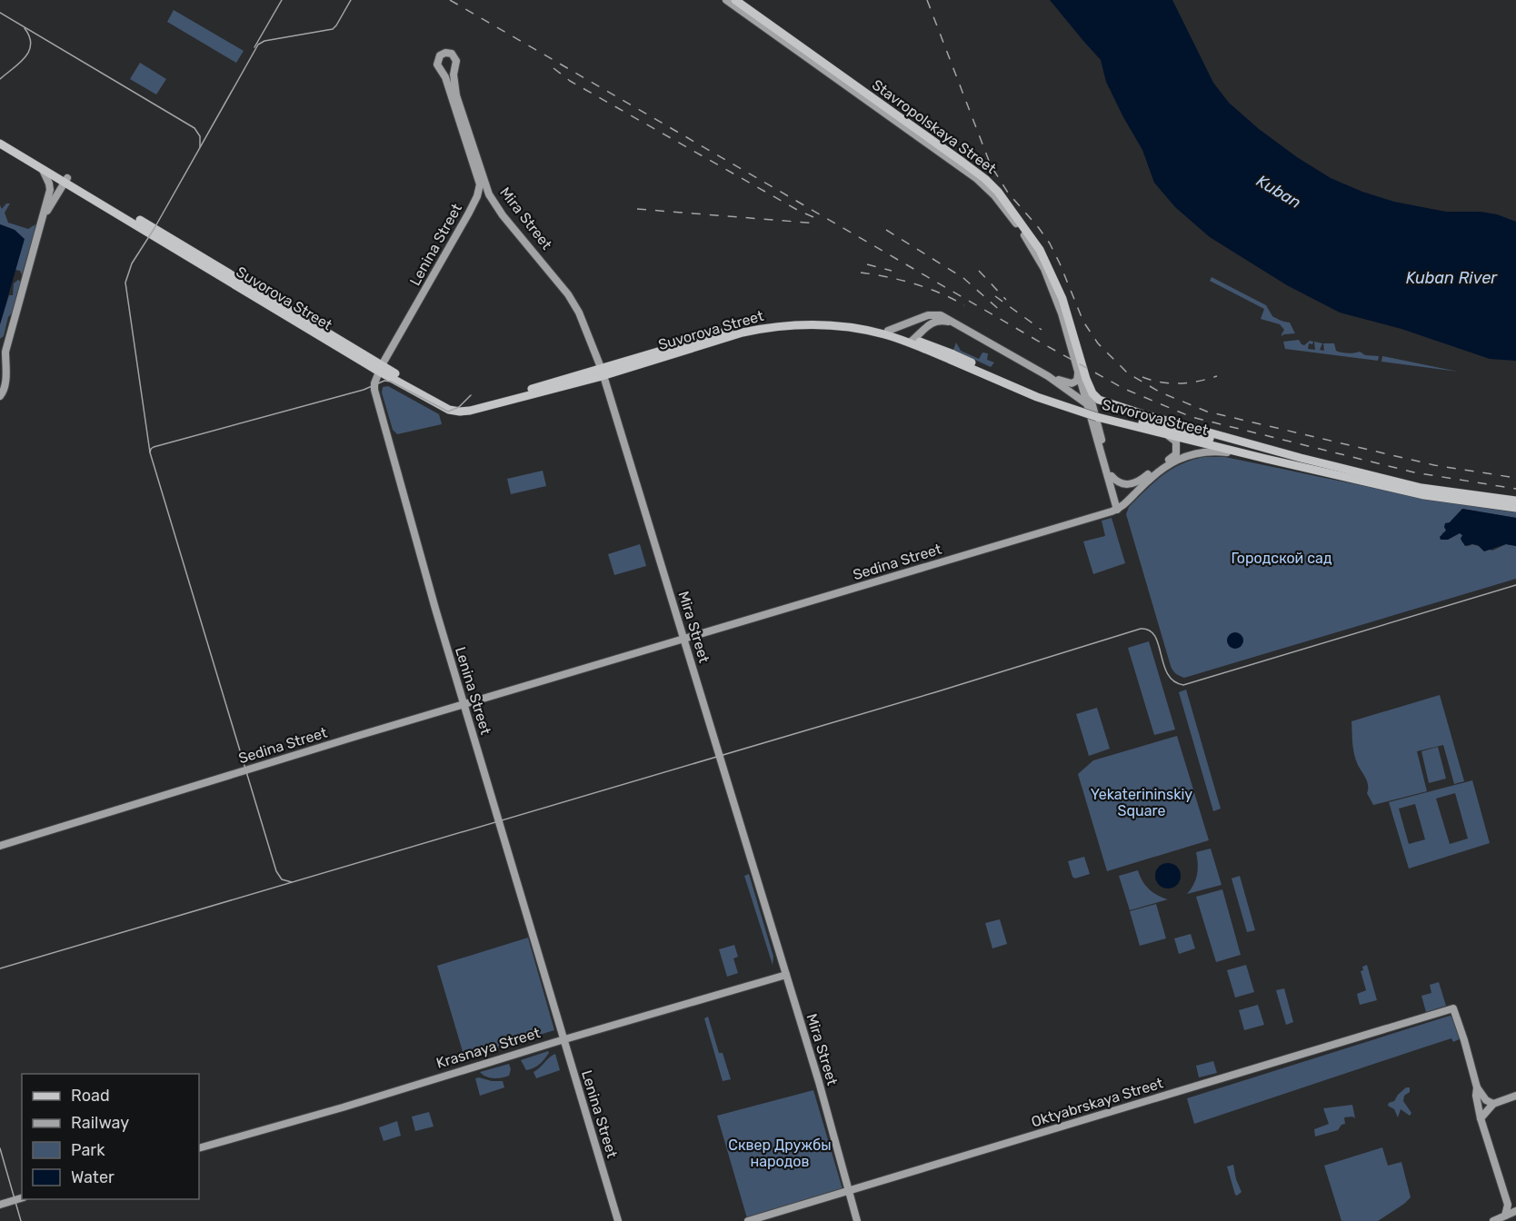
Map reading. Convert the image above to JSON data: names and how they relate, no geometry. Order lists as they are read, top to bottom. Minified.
{"streets":{"main road":["Stavropolskaya Street","Mira Street","Lenina Street","Suvorova Street","Sedina Street","Krasnaya Street","Oktyabrskaya Street"]},"crossings":[["Stavropolskaya Street","Suvorova Street"],["Stavropolskaya Street","Sedina Street"],["Mira Street","Lenina Street"],["Mira Street","Suvorova Street"],["Mira Street","Sedina Street"],["Mira Street","Krasnaya Street"],["Mira Street","Oktyabrskaya Street"],["Lenina Street","Suvorova Street"],["Lenina Street","Sedina Street"],["Lenina Street","Krasnaya Street"]],"water":["Kuban","Kuban River"],"parks":["Городской сад","Yekaterininskiy Square","Сквер Дружбы народов"],"legend":["Road","Railway","Park","Water"]}
